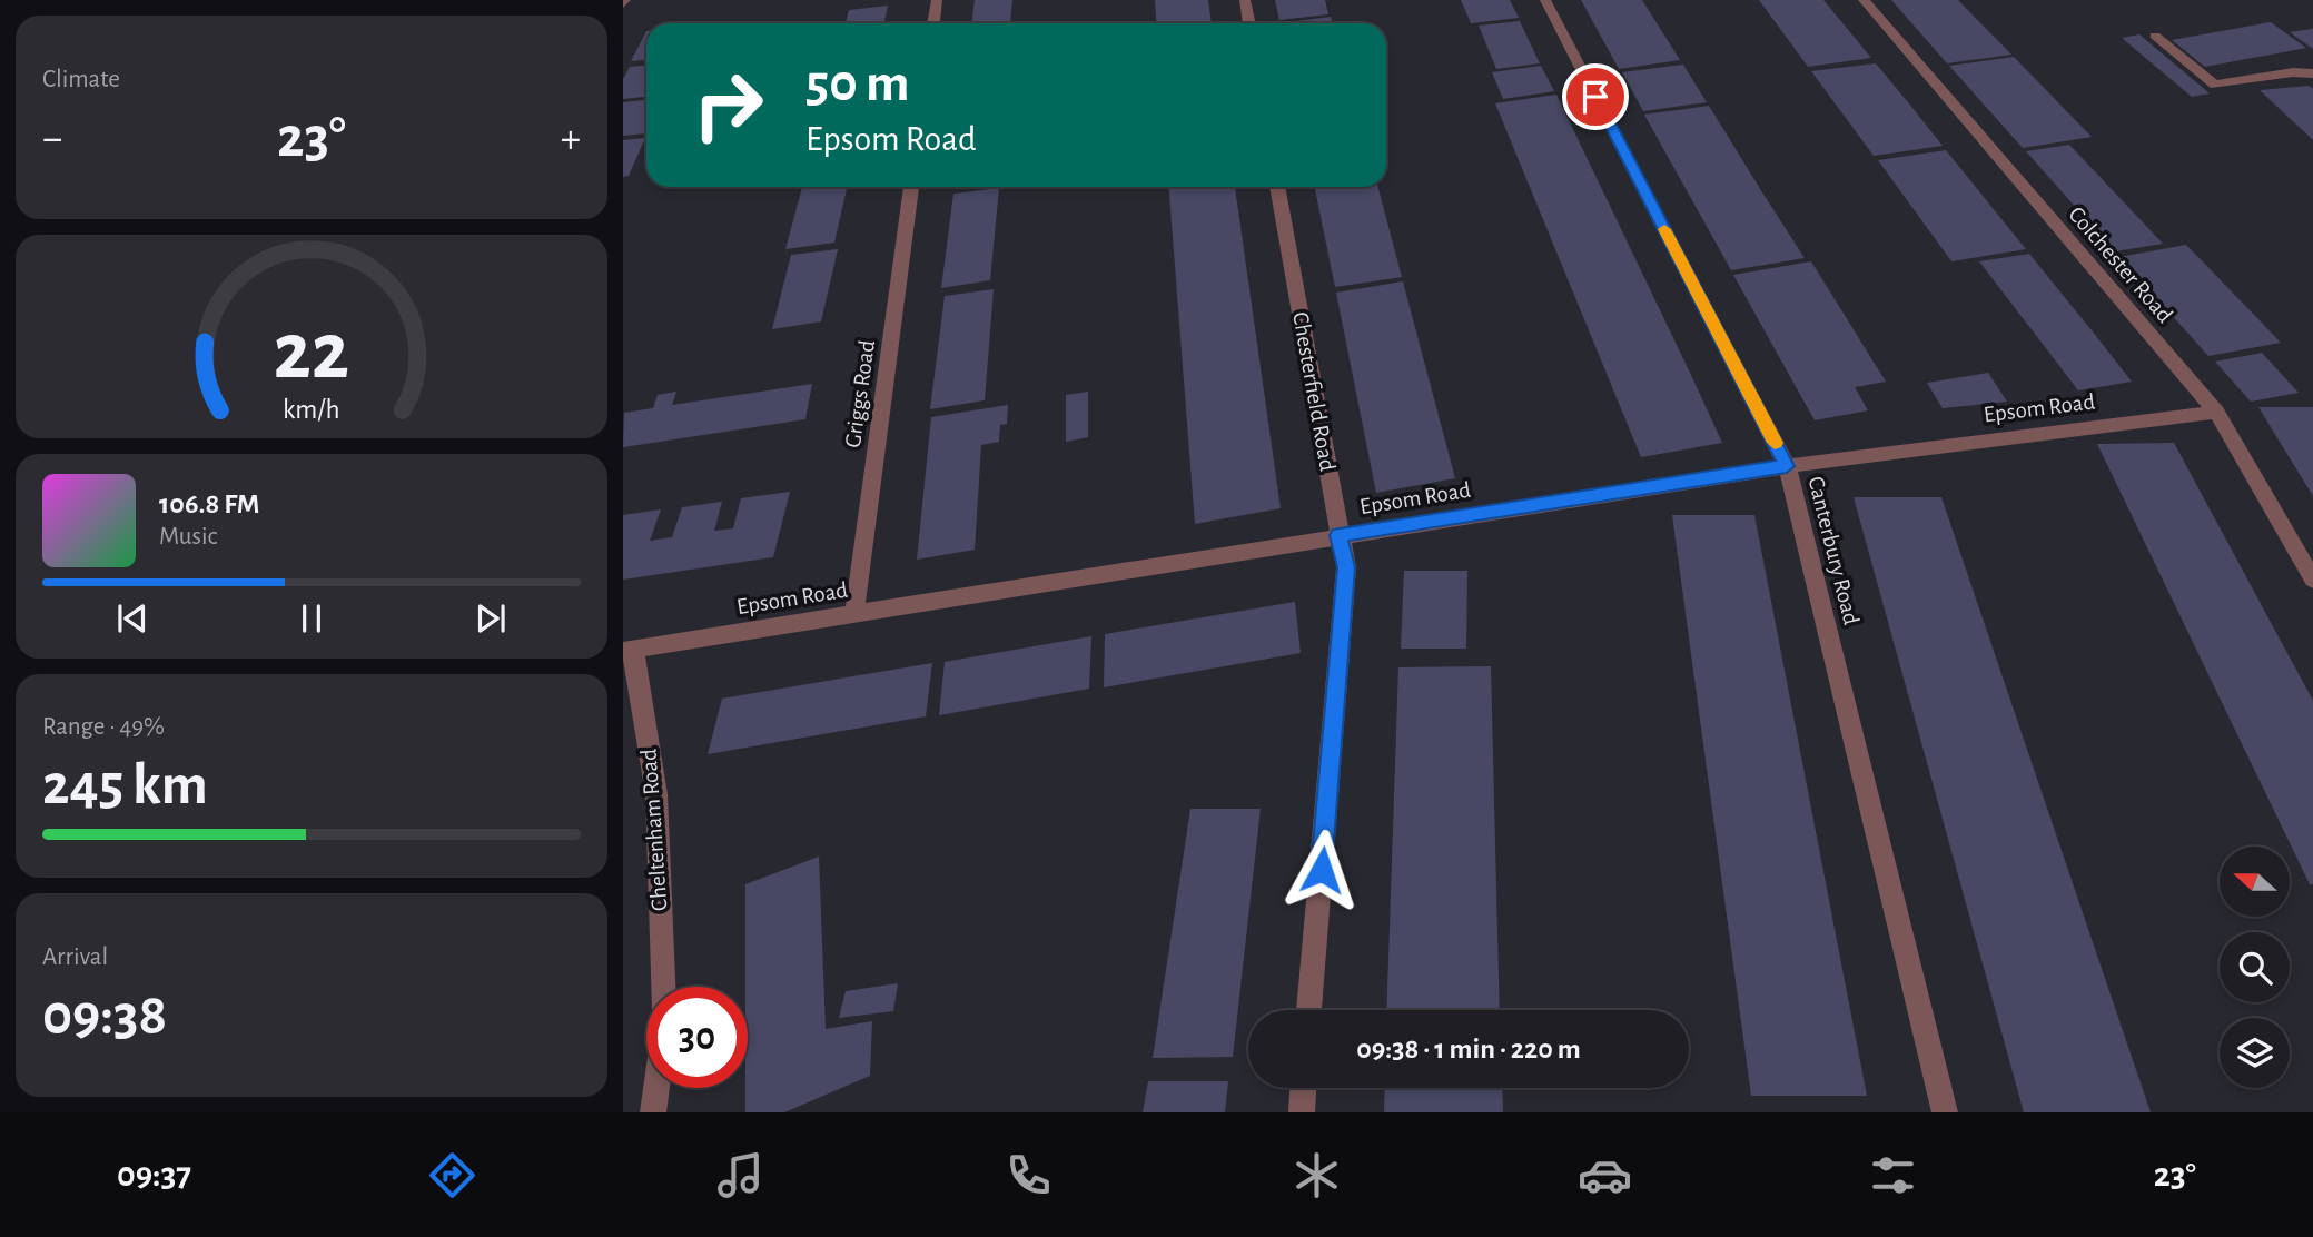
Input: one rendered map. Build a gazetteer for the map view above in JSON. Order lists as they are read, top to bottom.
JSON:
{
  "streets": {
    "street": [
      "Colchester Road",
      "Chesterfield Road",
      "Griggs Road",
      "Epsom Road",
      "Canterbury Road",
      "Cheltenham Road"
    ]
  },
  "crossings": [
    ["Colchester Road", "Epsom Road"],
    ["Chesterfield Road", "Epsom Road"],
    ["Griggs Road", "Epsom Road"],
    ["Epsom Road", "Canterbury Road"],
    ["Epsom Road", "Cheltenham Road"]
  ],
  "north": "left",
  "page": {
    "tile": [
      "Climate",
      ["Range · 49%", "245 km"],
      ["Arrival", "09:38"]
    ],
    "turn": ["50 m", "Epsom Road"],
    "heat": ["−", "23°", "+"],
    "song": ["106.8 FM", "Music"],
    "limit": "30",
    "trip": "09:38 · 1 min · 220 m",
    "tabs": ["09:37", "23°"],
    "gauge": ["22", "km/h"]
  }
}
